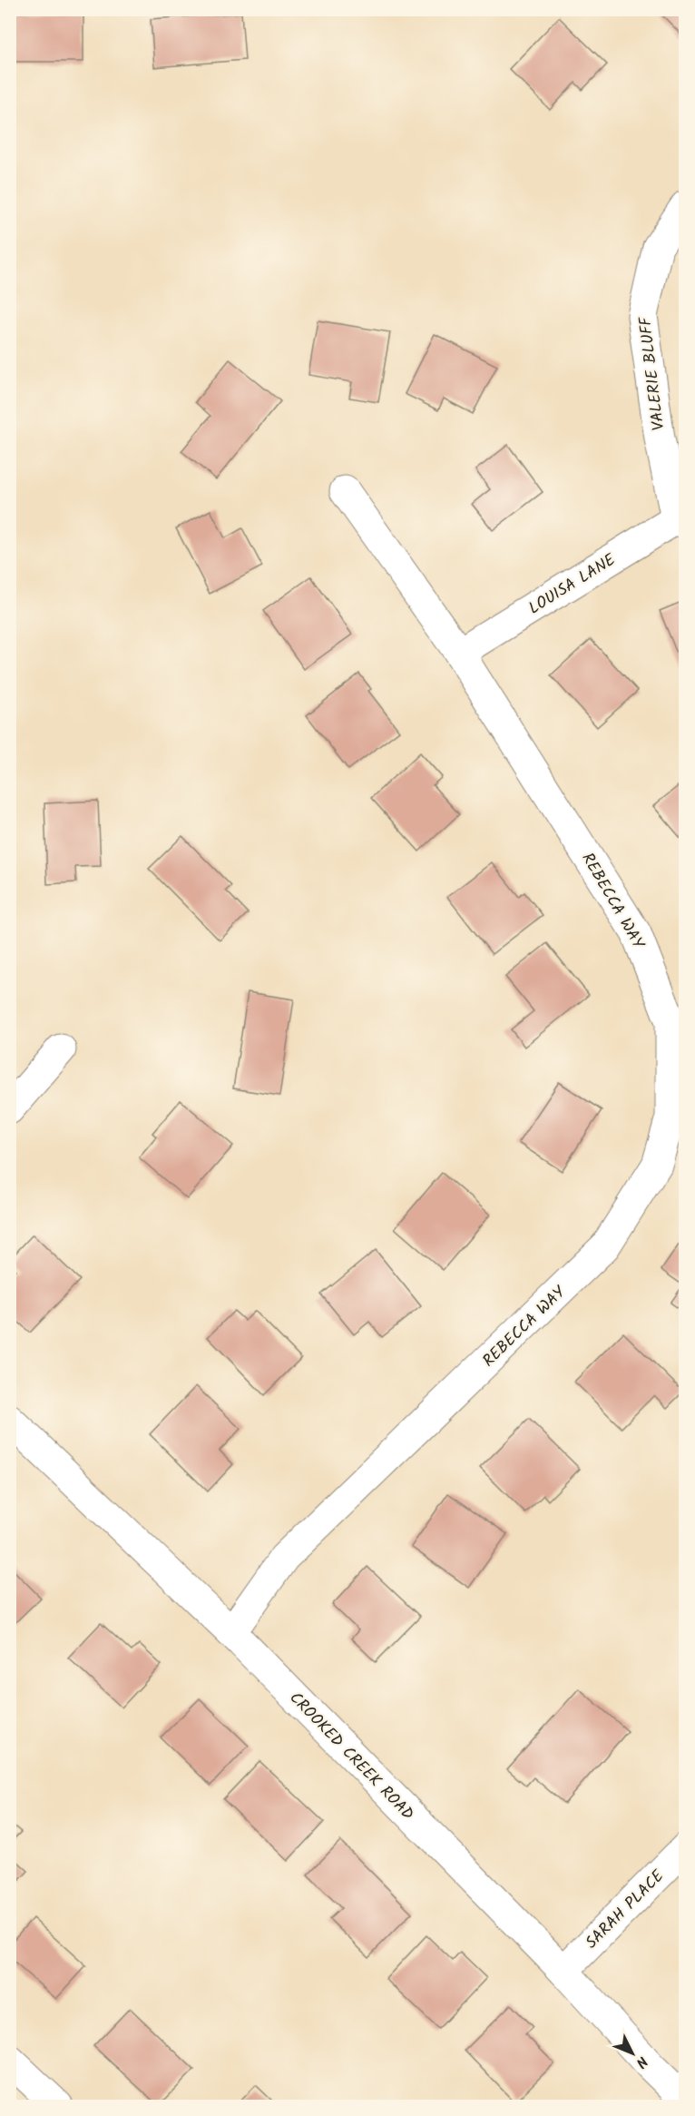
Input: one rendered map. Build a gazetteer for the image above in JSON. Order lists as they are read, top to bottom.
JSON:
{
  "streets": {
    "street": [
      "VALERIE BLUFF",
      "LOUISA LANE",
      "REBECCA WAY",
      "CROOKED CREEK ROAD",
      "SARAH PLACE"
    ]
  },
  "crossings": [
    ["VALERIE BLUFF", "LOUISA LANE"],
    ["LOUISA LANE", "REBECCA WAY"],
    ["REBECCA WAY", "CROOKED CREEK ROAD"],
    ["CROOKED CREEK ROAD", "SARAH PLACE"]
  ],
  "north": "bottom right"
}
